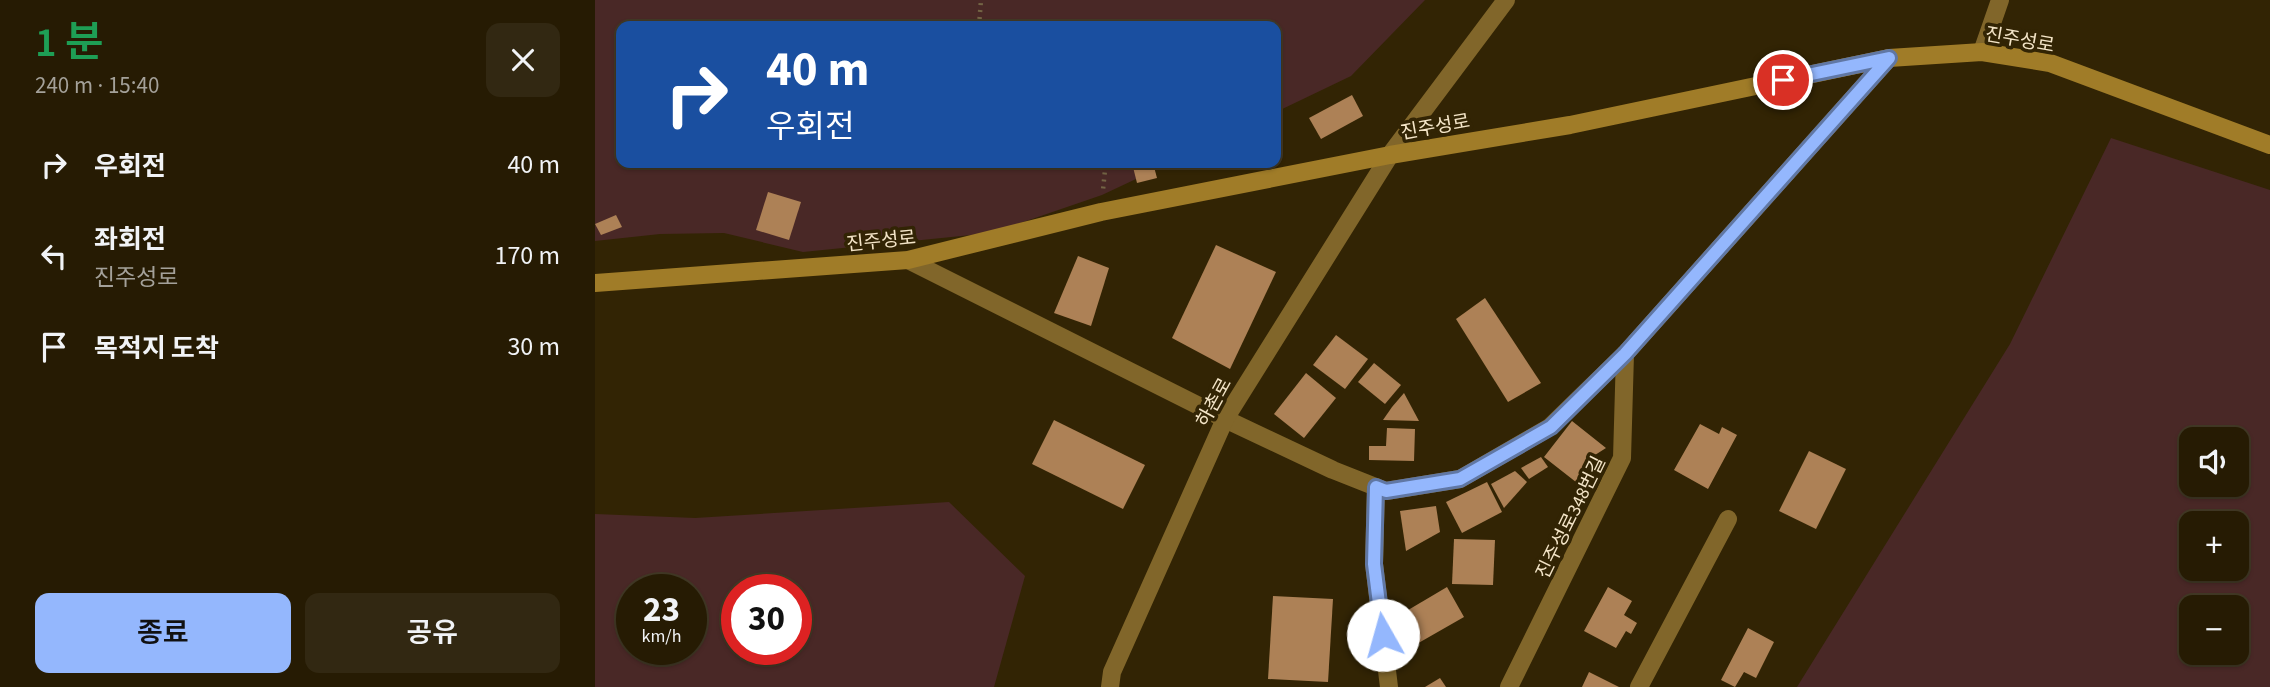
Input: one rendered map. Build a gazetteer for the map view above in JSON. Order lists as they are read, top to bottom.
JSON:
{
  "streets": {
    "main road": ["진주성로"],
    "street": ["하촌로", "진주성로348번길"]
  },
  "crossings": [
    ["진주성로", "하촌로"]
  ],
  "page": {
    "heading": ["1 분", "240 m · 15:40"],
    "turn": ["40 m", "우회전"],
    "list": [
      {
        "name": "우회전",
        "value": "40 m"
      },
      {
        "name": "좌회전",
        "note": "진주성로",
        "value": "170 m"
      },
      {
        "name": "목적지 도착",
        "value": "30 m"
      }
    ],
    "map_buttons": ["+", "−"],
    "speed": "23 km/h",
    "limit": "30",
    "buttons": ["종료", "공유"]
  }
}
